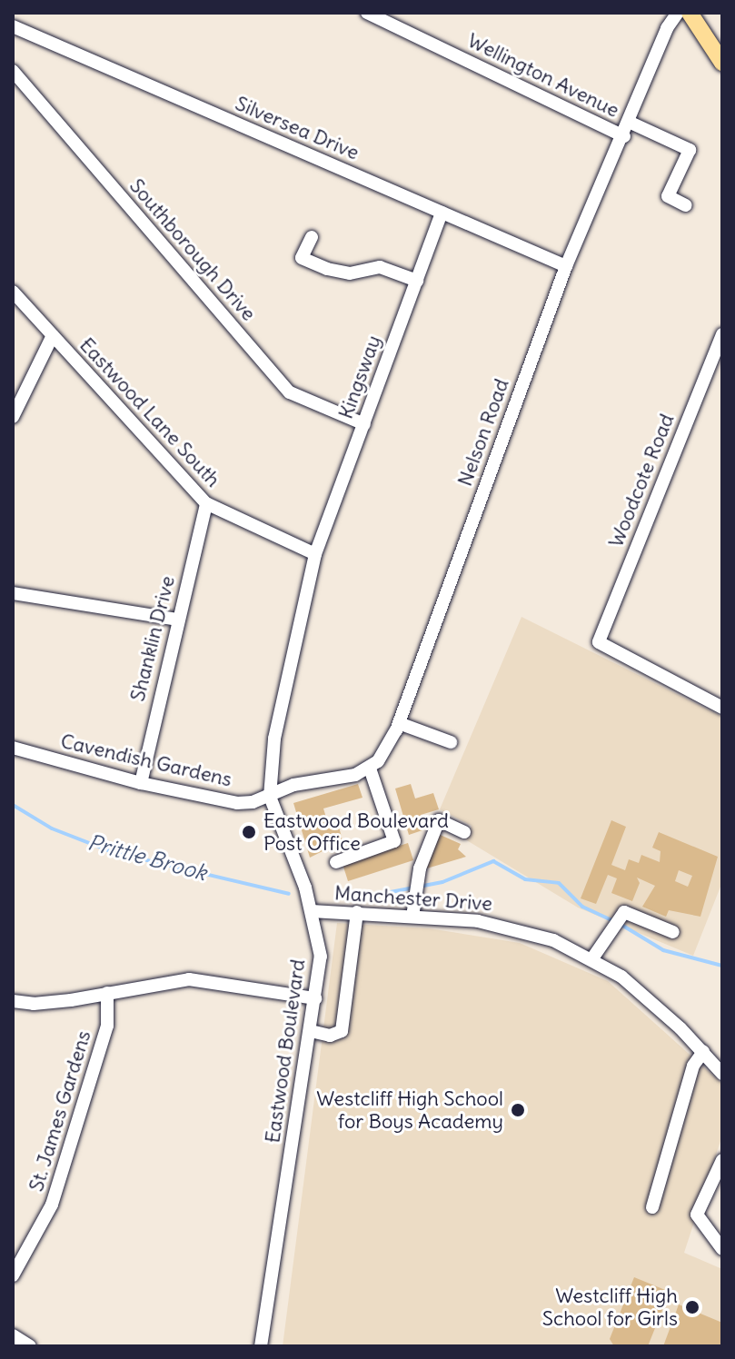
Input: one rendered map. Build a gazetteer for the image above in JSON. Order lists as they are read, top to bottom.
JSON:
{
  "streets": {
    "street": [
      "Wellington Avenue",
      "Silversea Drive",
      "Southborough Drive",
      "Kingsway",
      "Eastwood Lane South",
      "Nelson Road",
      "Woodcote Road",
      "Shanklin Drive",
      "Cavendish Gardens",
      "Manchester Drive",
      "Eastwood Boulevard",
      "St. James Gardens"
    ]
  },
  "crossings": [
    ["Wellington Avenue", "Nelson Road"],
    ["Silversea Drive", "Kingsway"],
    ["Silversea Drive", "Nelson Road"],
    ["Southborough Drive", "Kingsway"],
    ["Kingsway", "Eastwood Lane South"],
    ["Kingsway", "Eastwood Boulevard"],
    ["Eastwood Lane South", "Shanklin Drive"],
    ["Eastwood Lane South", "Eastwood Boulevard"],
    ["Shanklin Drive", "Cavendish Gardens"],
    ["Cavendish Gardens", "Eastwood Boulevard"],
    ["Manchester Drive", "Eastwood Boulevard"]
  ],
  "water": ["Prittle Brook"],
  "places": ["Eastwood Boulevard Post Office", "Westcliff High School for Boys Academy", "Westcliff High School for Girls"]
}
